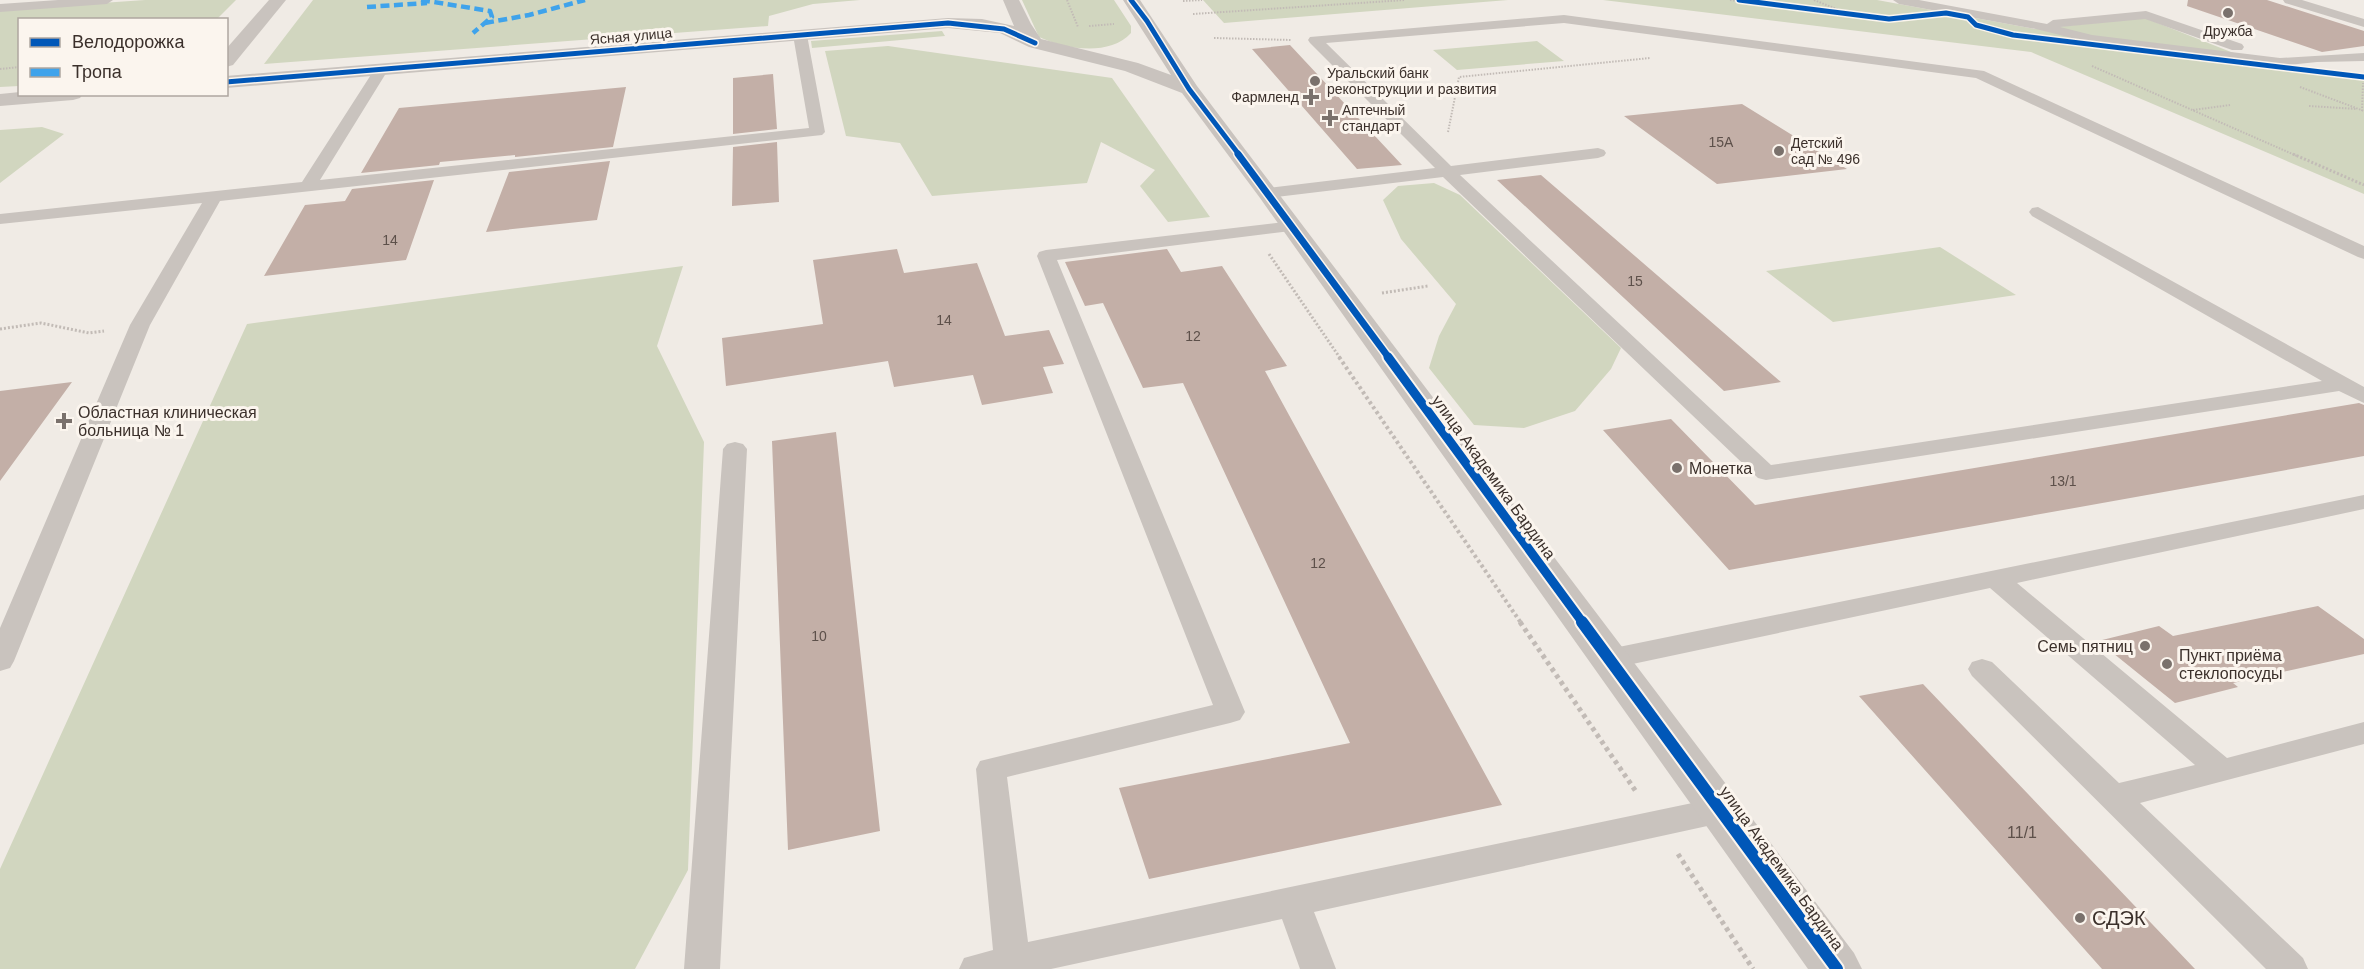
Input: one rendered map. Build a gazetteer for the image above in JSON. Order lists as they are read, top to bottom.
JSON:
{
  "streets": {
    "street": ["Ясная улица", "улица Академика Бардина"]
  },
  "places": {
    "other": [
      "Дружба",
      "Уральский банк реконструкции и развития",
      "Детский сад № 496",
      "Монетка",
      "Семь пятниц",
      "Пункт приёма стеклопосуды",
      "СДЭК"
    ],
    "health": ["Фармленд", "Аптечный стандарт", "Областная клиническая больница № 1"]
  },
  "house_numbers": [
    "15А",
    "14",
    "15",
    "14",
    "12",
    "13/1",
    "12",
    "10",
    "11/1"
  ],
  "legend": ["Велодорожка", "Тропа"]
}
